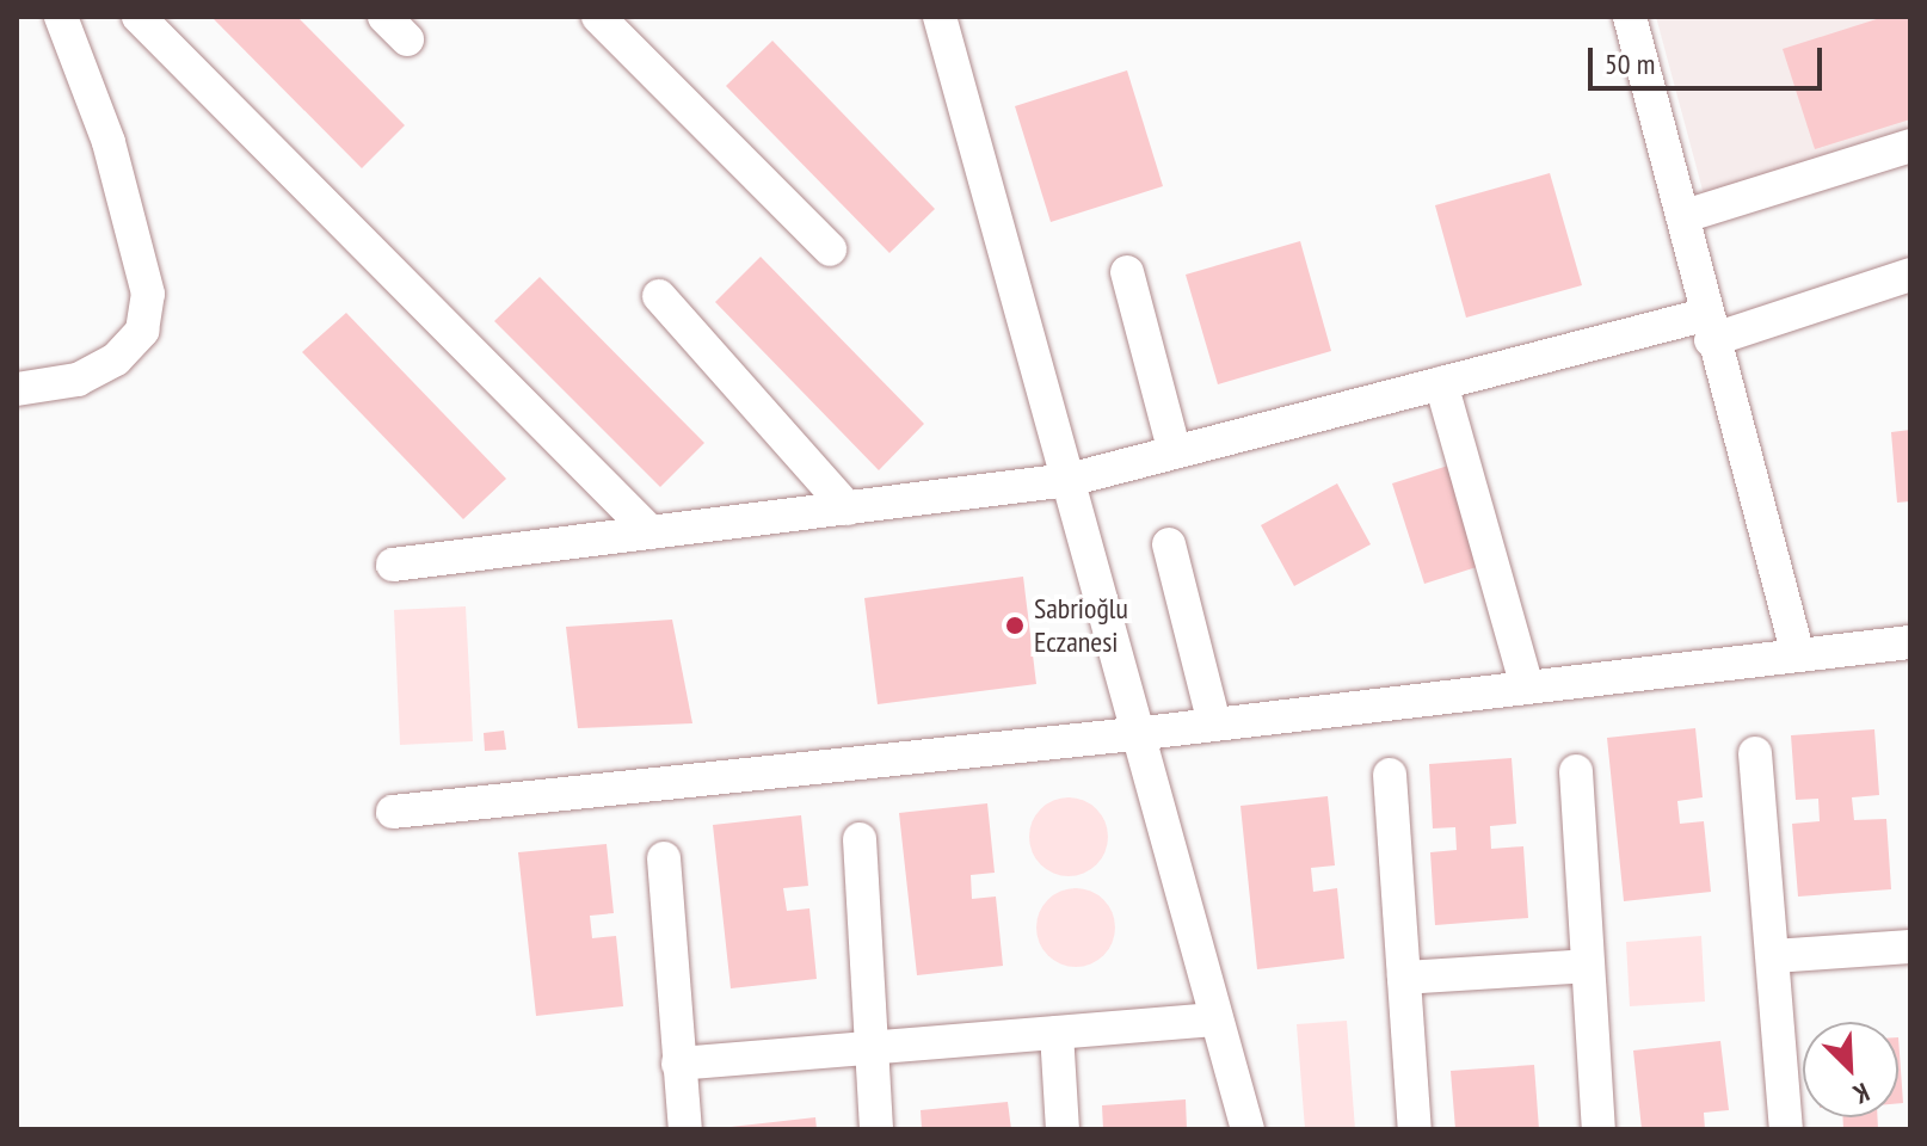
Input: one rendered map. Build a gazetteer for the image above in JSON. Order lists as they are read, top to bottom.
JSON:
{
  "places": ["Sabrioğlu Eczanesi"],
  "scale_bar": "50 m",
  "north": "bottom right"
}
